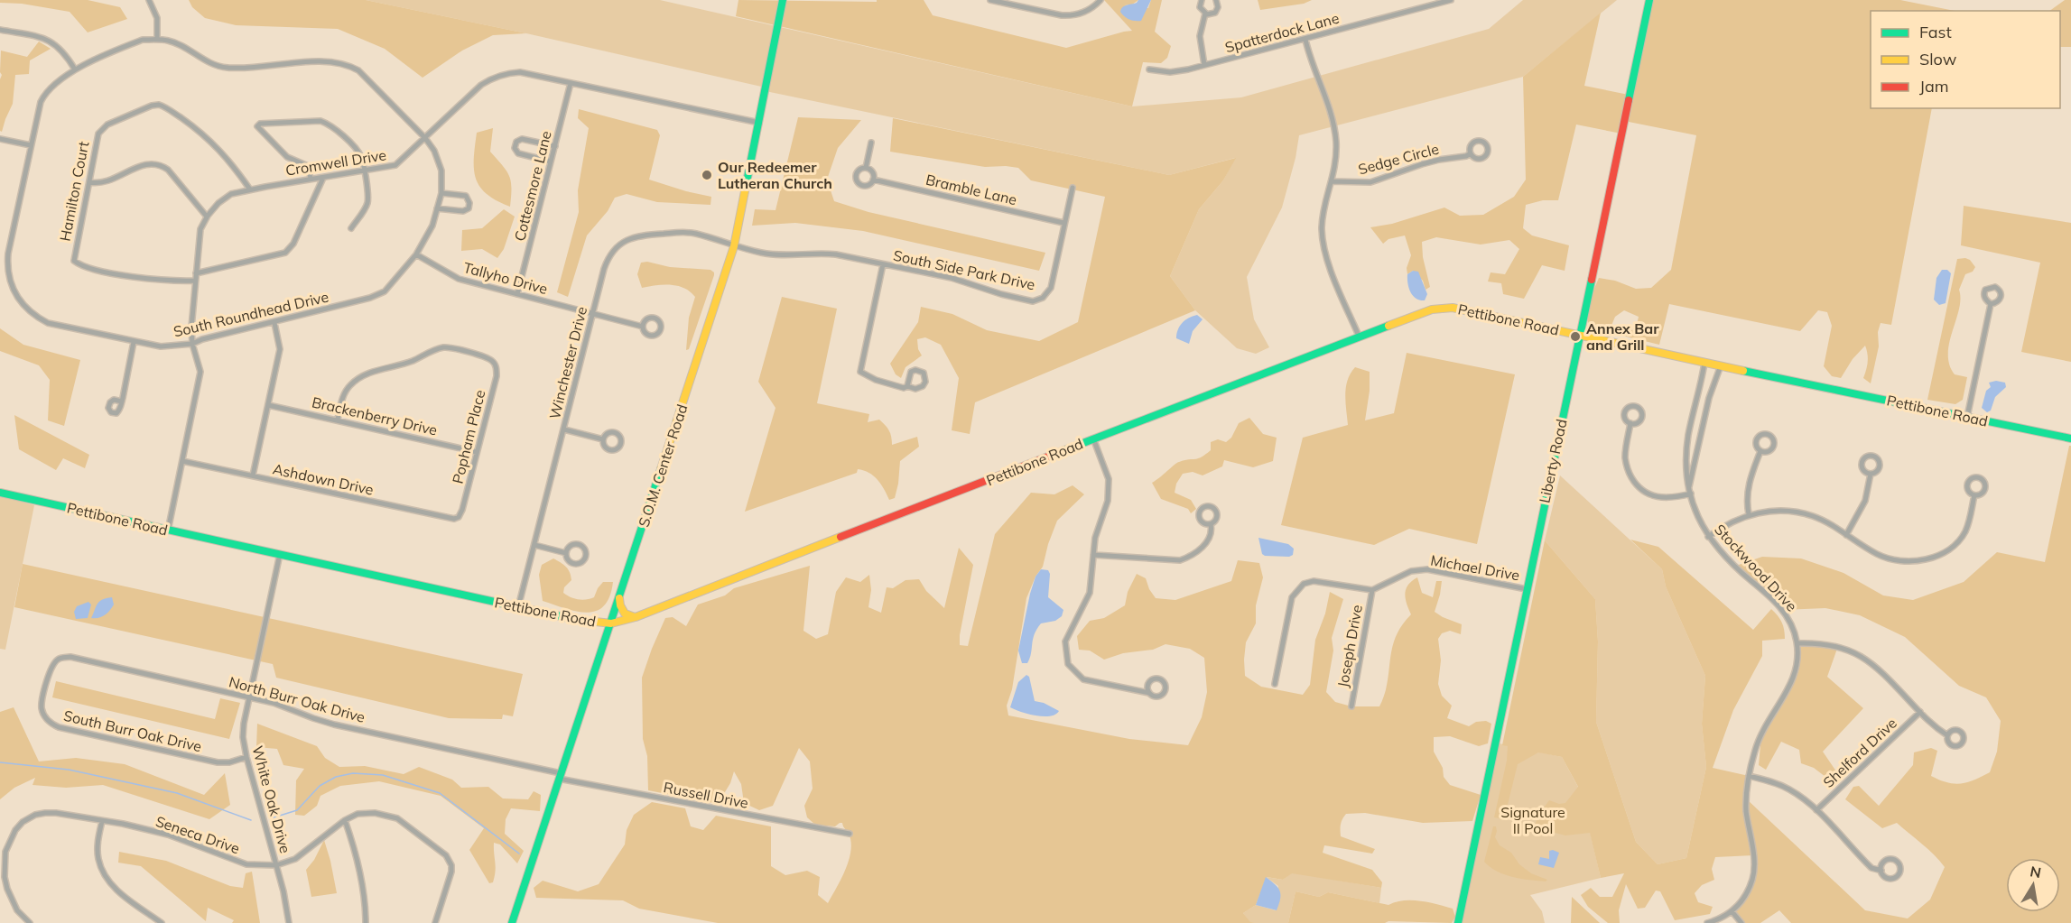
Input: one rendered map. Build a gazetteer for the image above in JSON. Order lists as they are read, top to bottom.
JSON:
{
  "streets": {
    "street": [
      "Spatterdock Lane",
      "Sedge Circle",
      "Cromwell Drive",
      "Cottesmore Lane",
      "Bramble Lane",
      "Hamilton Court",
      "South Side Park Drive",
      "Tallyho Drive",
      "South Roundhead Drive",
      "Pettibone Road",
      "Winchester Drive",
      "Brackenberry Drive",
      "Popham Place",
      "Liberty Road",
      "S.O.M. Center Road",
      "Ashdown Drive",
      "Michael Drive",
      "Stockwood Drive",
      "Joseph Drive",
      "North Burr Oak Drive",
      "South Burr Oak Drive",
      "Shelford Drive",
      "Russell Drive",
      "White Oak Drive",
      "Seneca Drive"
    ]
  },
  "crossings": [
    ["Cromwell Drive", "Cottesmore Lane"],
    ["Cromwell Drive", "Hamilton Court"],
    ["Cromwell Drive", "South Roundhead Drive"],
    ["Cromwell Drive", "Pettibone Road"],
    ["Cromwell Drive", "S.O.M. Center Road"],
    ["Cromwell Drive", "Ashdown Drive"],
    ["Cottesmore Lane", "Tallyho Drive"],
    ["Bramble Lane", "South Side Park Drive"],
    ["South Side Park Drive", "Winchester Drive"],
    ["South Side Park Drive", "S.O.M. Center Road"],
    ["Tallyho Drive", "South Roundhead Drive"],
    ["Tallyho Drive", "Winchester Drive"],
    ["Pettibone Road", "Winchester Drive"],
    ["Pettibone Road", "Liberty Road"],
    ["Pettibone Road", "S.O.M. Center Road"],
    ["Pettibone Road", "Stockwood Drive"],
    ["Pettibone Road", "White Oak Drive"],
    ["Winchester Drive", "S.O.M. Center Road"],
    ["Brackenberry Drive", "Popham Place"],
    ["Popham Place", "Ashdown Drive"],
    ["Liberty Road", "Michael Drive"],
    ["S.O.M. Center Road", "North Burr Oak Drive"],
    ["S.O.M. Center Road", "Russell Drive"],
    ["Michael Drive", "Joseph Drive"],
    ["North Burr Oak Drive", "South Burr Oak Drive"],
    ["North Burr Oak Drive", "Russell Drive"],
    ["North Burr Oak Drive", "White Oak Drive"],
    ["South Burr Oak Drive", "White Oak Drive"],
    ["White Oak Drive", "Seneca Drive"]
  ],
  "parks": ["Signature II Pool"],
  "places": ["Our Redeemer Lutheran Church", "Annex Bar and Grill"],
  "legend": ["Fast", "Slow", "Jam"],
  "north": "top"
}
